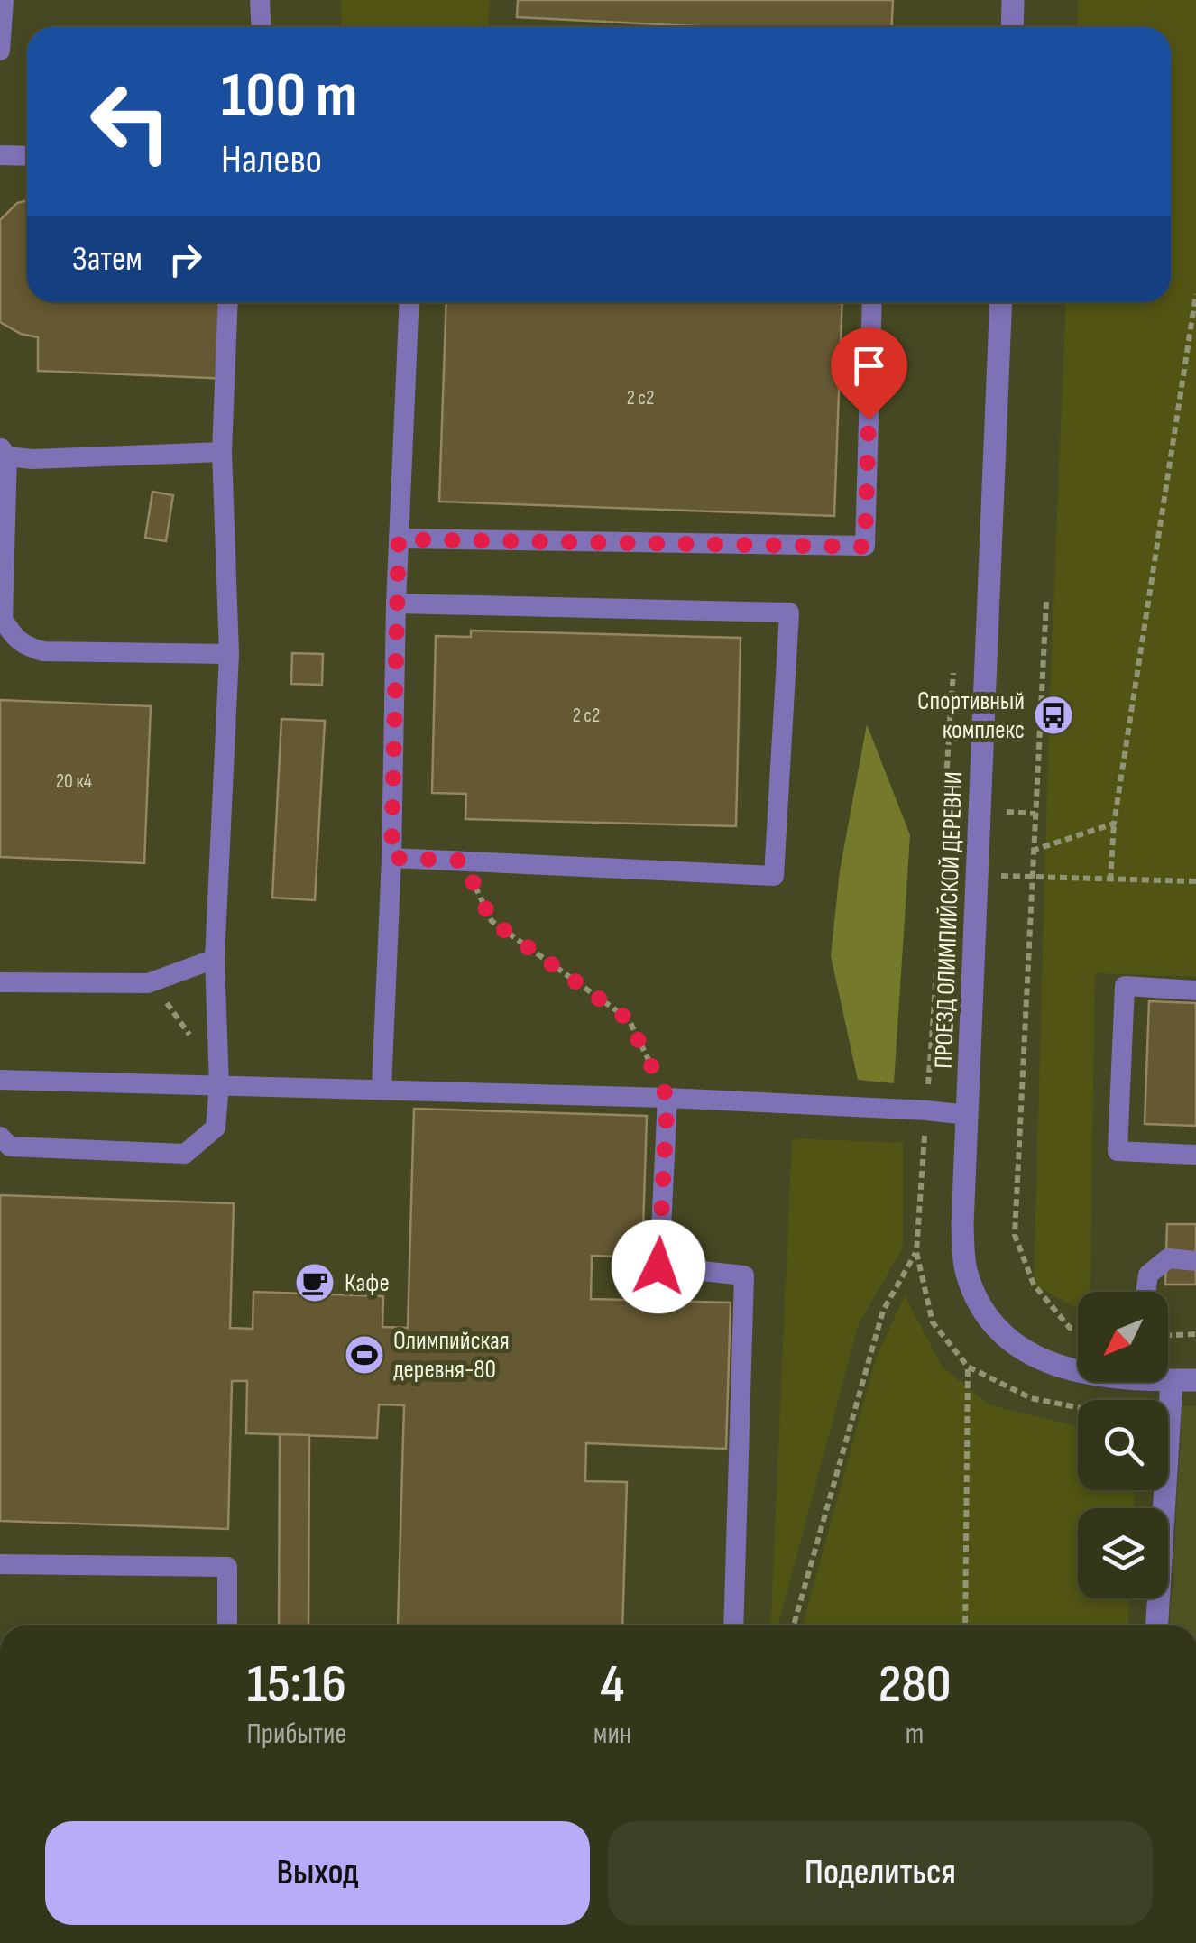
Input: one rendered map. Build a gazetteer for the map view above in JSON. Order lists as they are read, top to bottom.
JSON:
{
  "streets": {
    "street": ["ПРОЕЗД ОЛИМПИЙСКОЙ ДЕРЕВНИ"]
  },
  "places": {
    "bus stop": ["Спортивный комплекс"],
    "cafe": ["Кафе"],
    "sports": ["Олимпийская деревня-80"]
  },
  "house_numbers": ["2 с2", "2 с2", "20 к4"],
  "north": "bottom left",
  "page": {
    "turn": ["100 m", "Налево"],
    "then": "Затем",
    "eta": [
      "15:16",
      "Прибытие",
      "4",
      "мин",
      "280",
      "m"
    ],
    "buttons": ["Выход", "Поделиться"]
  }
}
